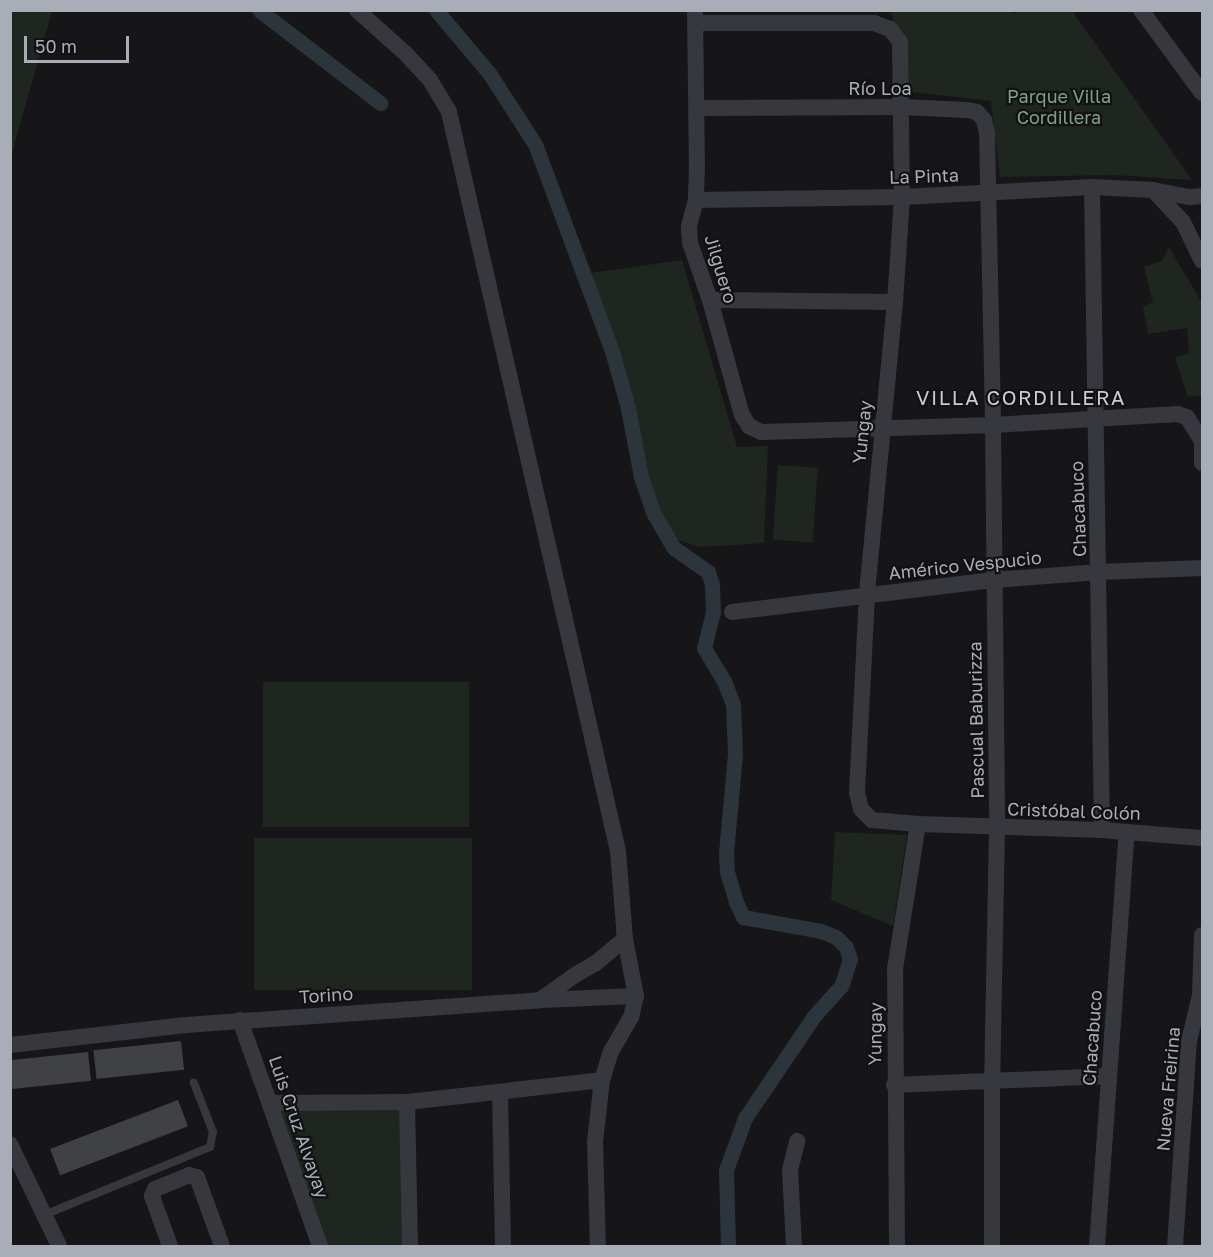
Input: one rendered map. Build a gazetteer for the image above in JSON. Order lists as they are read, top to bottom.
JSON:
{
  "streets": {
    "street": [
      "Río Loa",
      "La Pinta",
      "Jilguero",
      "Yungay",
      "Chacabuco",
      "Américo Vespucio",
      "Pascual Baburizza",
      "Cristóbal Colón",
      "Torino",
      "Nueva Freirina",
      "Luis Cruz Alvayay"
    ]
  },
  "crossings": [
    ["Río Loa", "La Pinta"],
    ["Río Loa", "Jilguero"],
    ["Río Loa", "Yungay"],
    ["Río Loa", "Pascual Baburizza"],
    ["La Pinta", "Jilguero"],
    ["La Pinta", "Yungay"],
    ["La Pinta", "Chacabuco"],
    ["La Pinta", "Pascual Baburizza"],
    ["Jilguero", "Yungay"],
    ["Yungay", "Américo Vespucio"],
    ["Yungay", "Cristóbal Colón"],
    ["Chacabuco", "Américo Vespucio"],
    ["Chacabuco", "Cristóbal Colón"],
    ["Américo Vespucio", "Pascual Baburizza"],
    ["Pascual Baburizza", "Cristóbal Colón"],
    ["Torino", "Luis Cruz Alvayay"]
  ],
  "districts": ["VILLA CORDILLERA"],
  "parks": ["Parque Villa Cordillera"],
  "scale_bar": "50 m"
}
